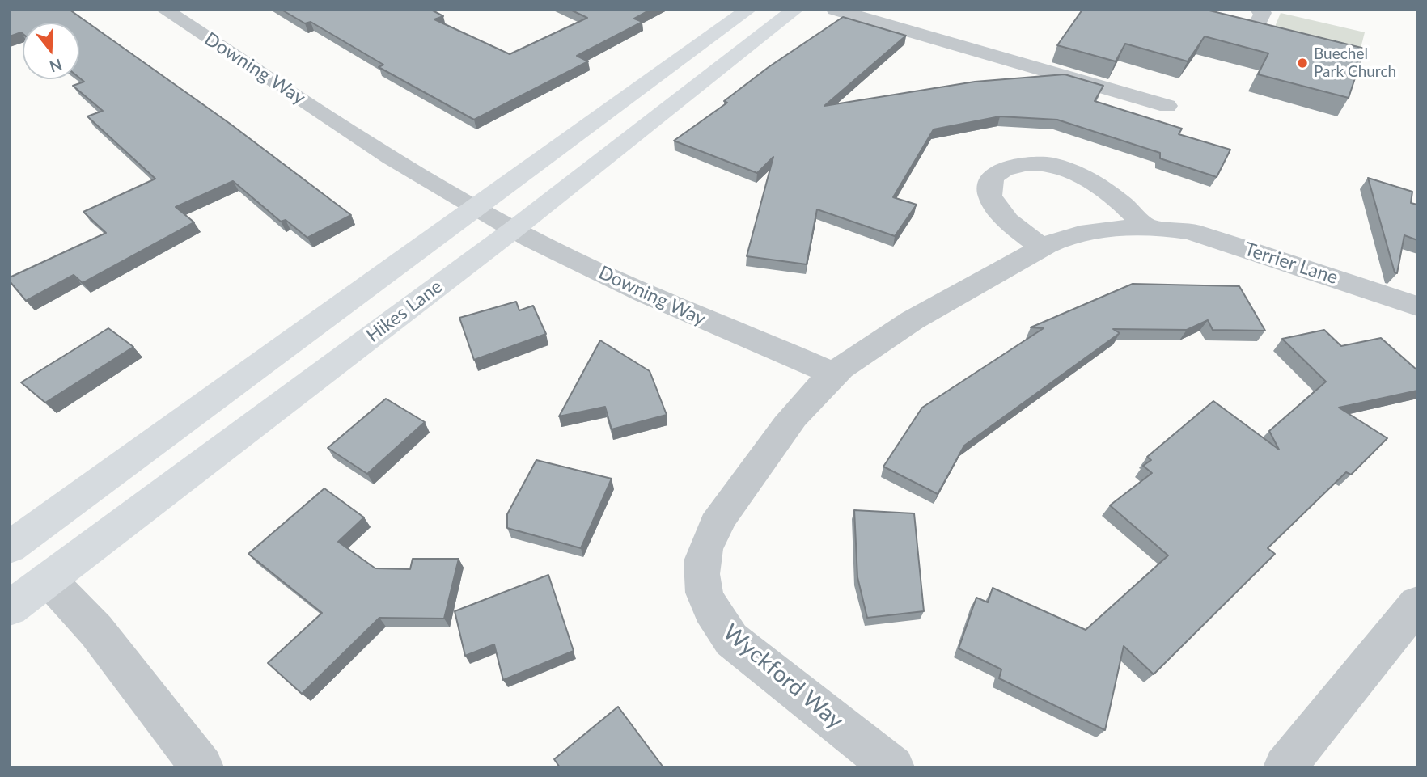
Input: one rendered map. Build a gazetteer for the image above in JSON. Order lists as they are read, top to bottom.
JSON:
{
  "streets": {
    "main road": ["Hikes Lane"],
    "street": ["Downing Way", "Terrier Lane", "Wyckford Way"]
  },
  "crossings": [
    ["Downing Way", "Hikes Lane"],
    ["Downing Way", "Wyckford Way"]
  ],
  "places": ["Buechel Park Church"],
  "north": "bottom"
}
